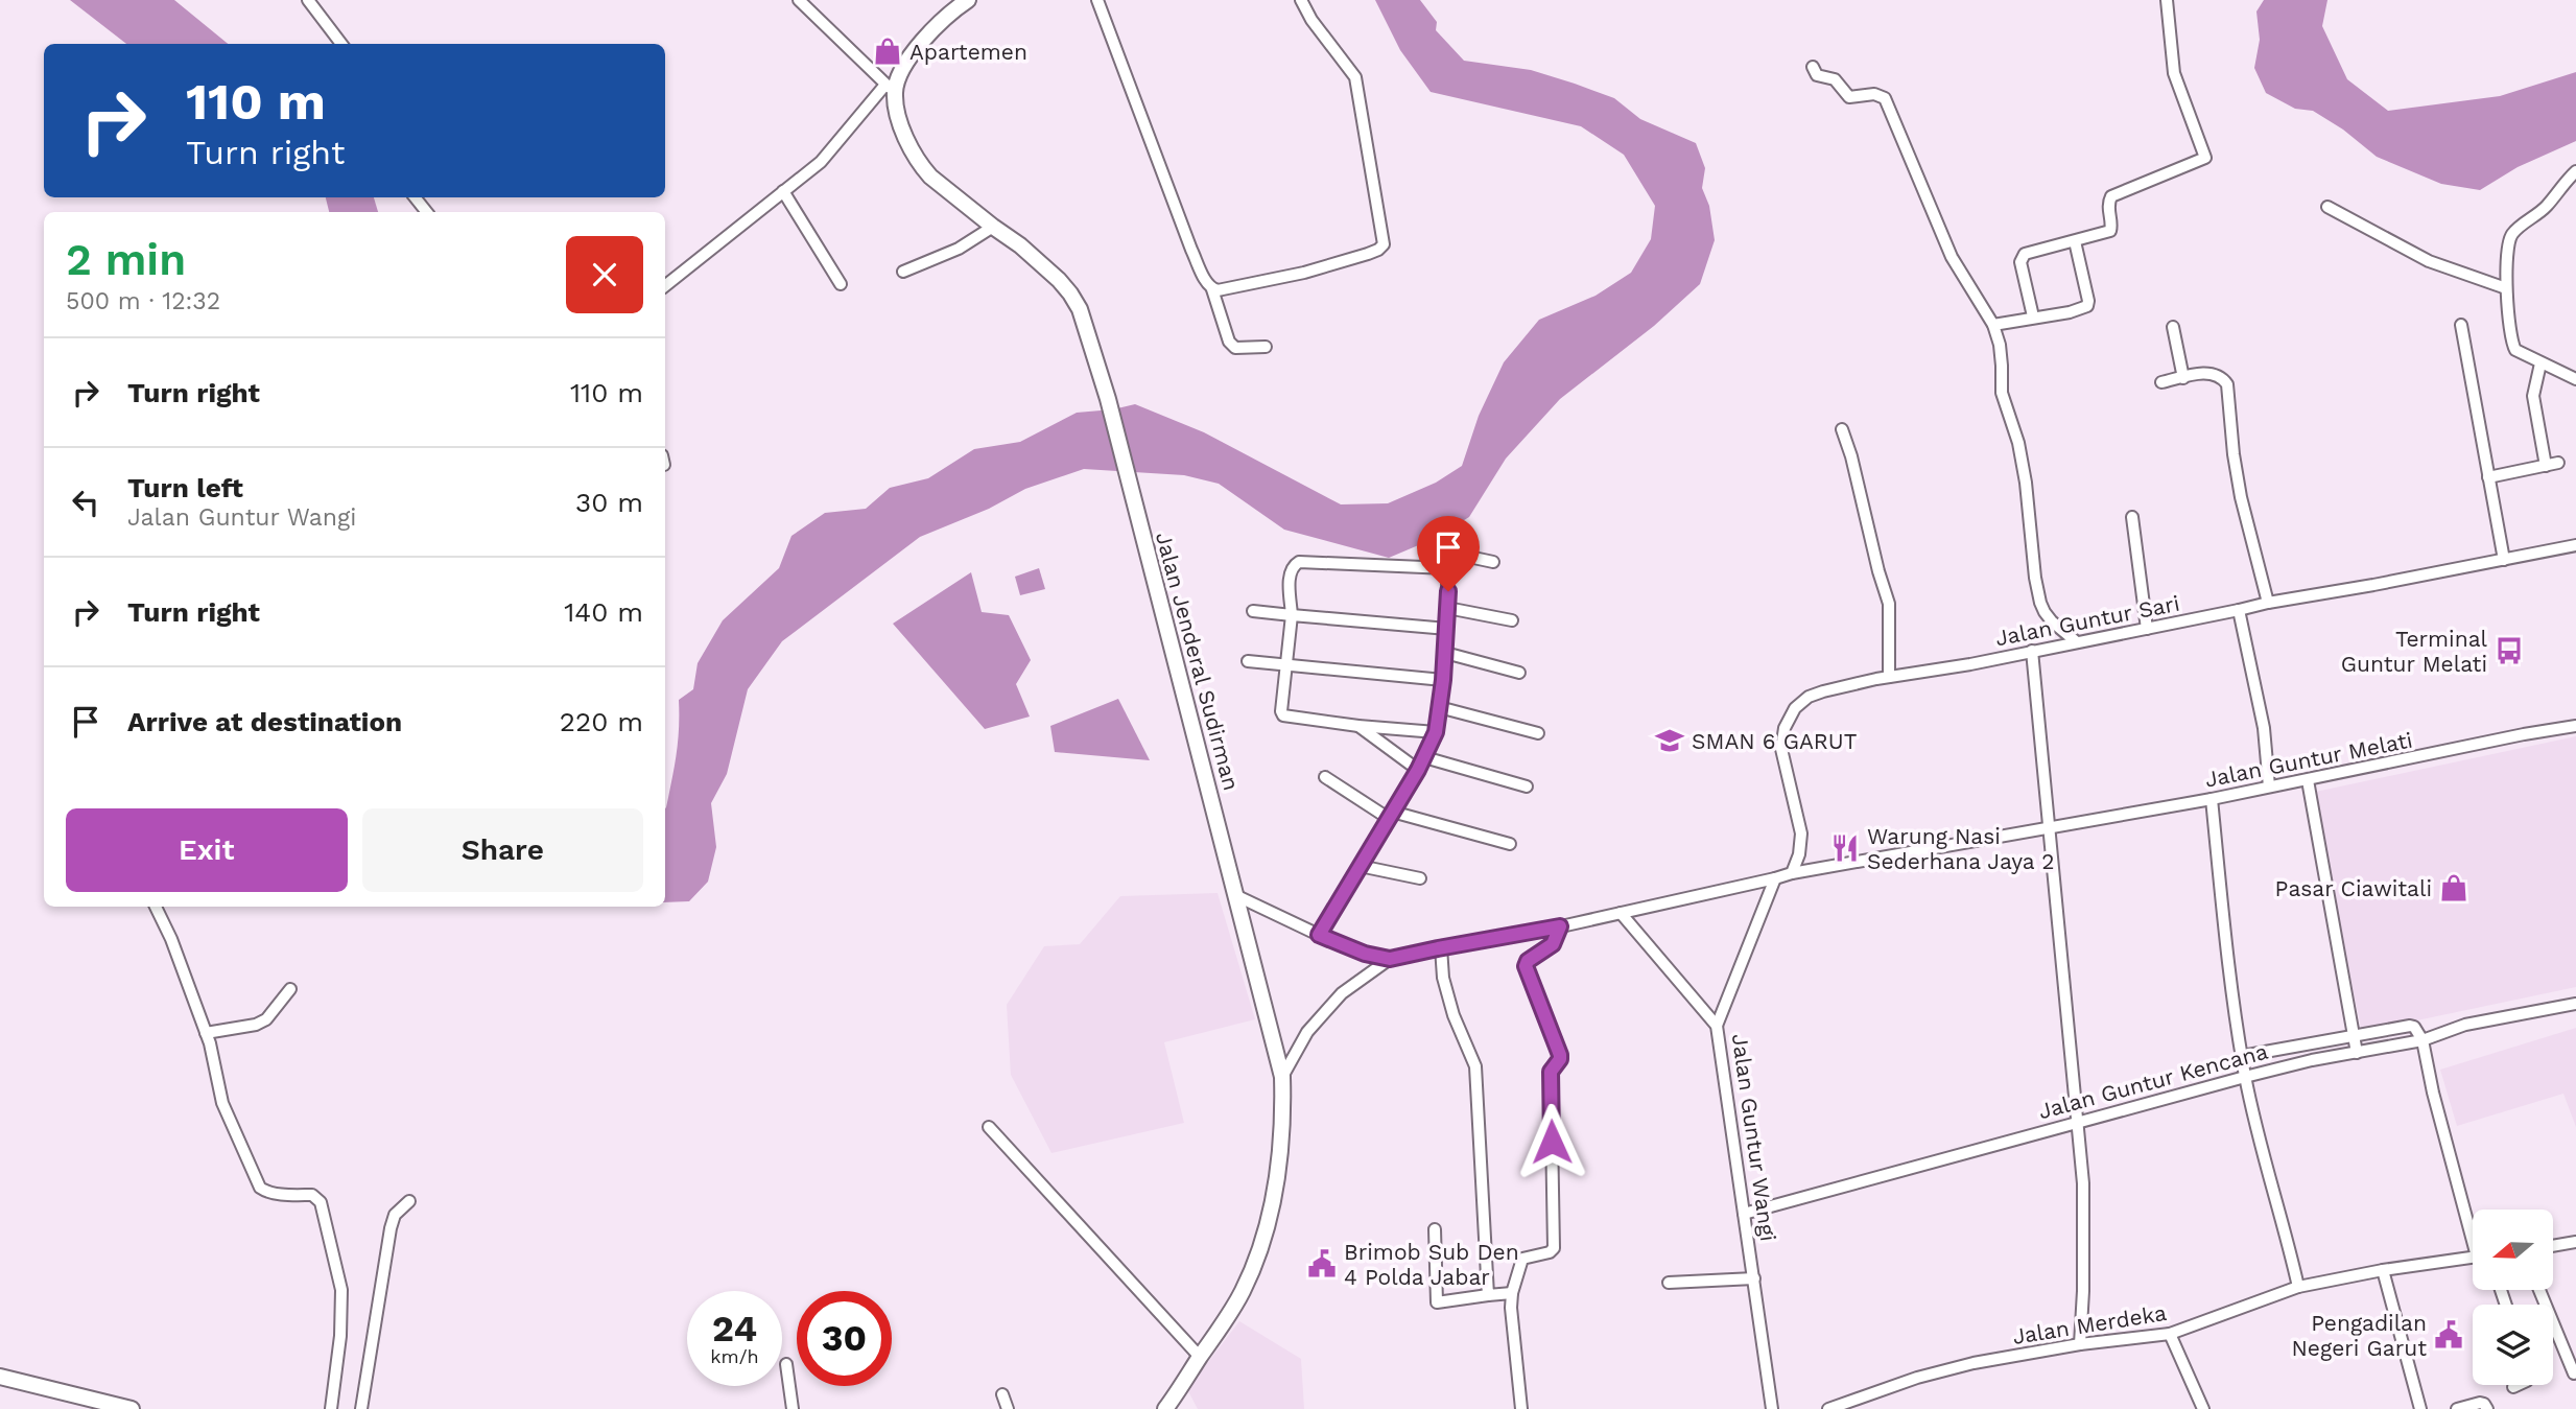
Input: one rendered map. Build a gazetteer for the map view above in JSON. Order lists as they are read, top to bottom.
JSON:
{
  "streets": {
    "main road": ["Jalan Jenderal Sudirman"],
    "street": [
      "Jalan Guntur Sari",
      "Jalan Guntur Melati",
      "Jalan Guntur Kencana",
      "Jalan Guntur Wangi",
      "Jalan Merdeka"
    ]
  },
  "crossings": [
    ["Jalan Guntur Sari", "Jalan Guntur Melati"],
    ["Jalan Guntur Kencana", "Jalan Guntur Wangi"]
  ],
  "places": {
    "shop": ["Apartemen", "Pasar Ciawitali"],
    "bus stop": ["Terminal Guntur Melati"],
    "school or university": ["SMAN 6 GARUT"],
    "restaurant": ["Warung Nasi Sederhana Jaya 2"],
    "public building": ["Brimob Sub Den 4 Polda Jabar", "Pengadilan Negeri Garut"]
  },
  "north": "left",
  "page": {
    "turn": ["110 m", "Turn right"],
    "heading": ["2 min", "500 m · 12:32"],
    "list": [
      {
        "name": "Turn right",
        "value": "110 m"
      },
      {
        "name": "Turn left",
        "note": "Jalan Guntur Wangi",
        "value": "30 m"
      },
      {
        "name": "Turn right",
        "value": "140 m"
      },
      {
        "name": "Arrive at destination",
        "value": "220 m"
      }
    ],
    "buttons": ["Exit", "Share"],
    "speed": "24 km/h",
    "limit": "30"
  }
}
